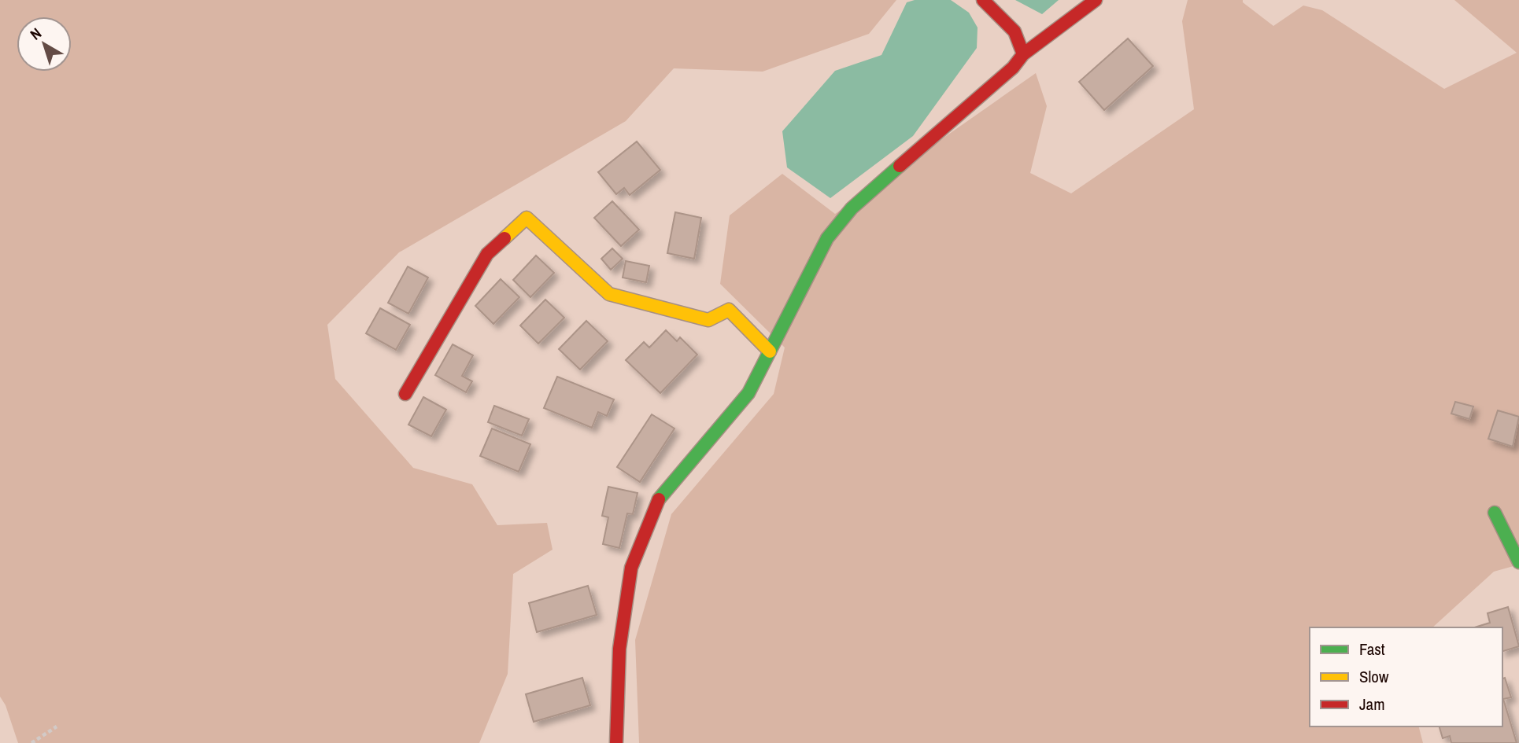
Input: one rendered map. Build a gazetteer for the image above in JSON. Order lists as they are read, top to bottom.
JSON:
{
  "legend": ["Fast", "Slow", "Jam"],
  "north": "top left"
}
